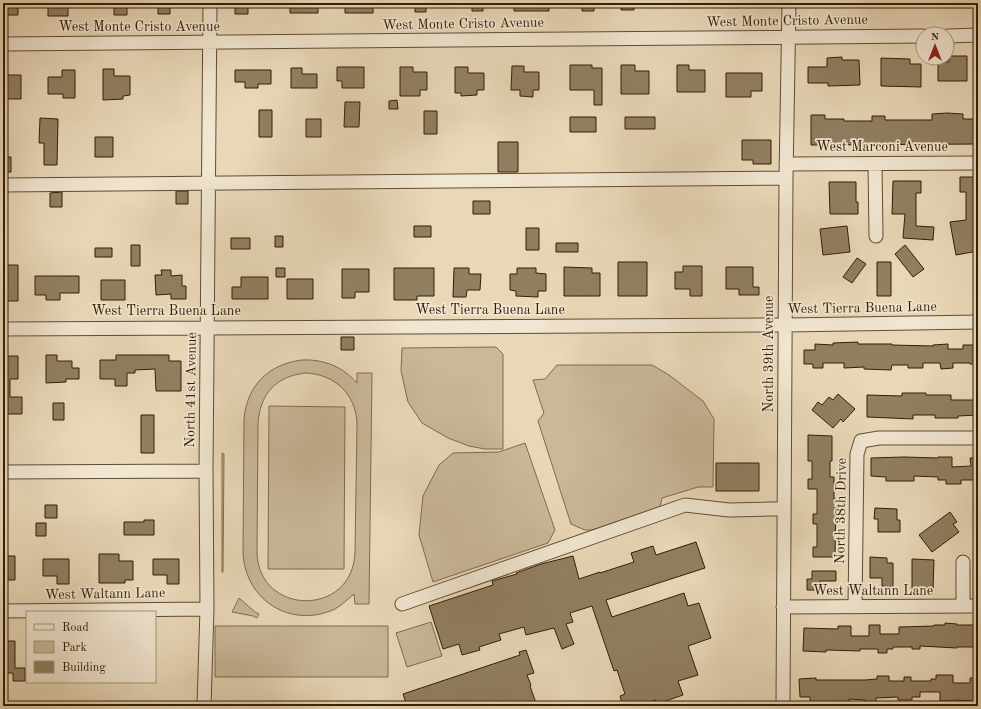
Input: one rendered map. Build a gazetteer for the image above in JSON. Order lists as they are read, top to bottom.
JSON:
{
  "streets": {
    "street": [
      "West Monte Cristo Avenue",
      "West Marconi Avenue",
      "West Tierra Buena Lane",
      "North 39th Avenue",
      "North 41st Avenue",
      "North 38th Drive",
      "West Waltann Lane"
    ]
  },
  "crossings": [
    ["West Monte Cristo Avenue", "North 39th Avenue"],
    ["West Monte Cristo Avenue", "North 41st Avenue"],
    ["West Marconi Avenue", "North 39th Avenue"],
    ["West Tierra Buena Lane", "North 39th Avenue"],
    ["West Tierra Buena Lane", "North 41st Avenue"],
    ["North 39th Avenue", "West Waltann Lane"],
    ["North 41st Avenue", "West Waltann Lane"],
    ["North 38th Drive", "West Waltann Lane"]
  ],
  "legend": ["Road", "Park", "Building"],
  "north": "top"
}
